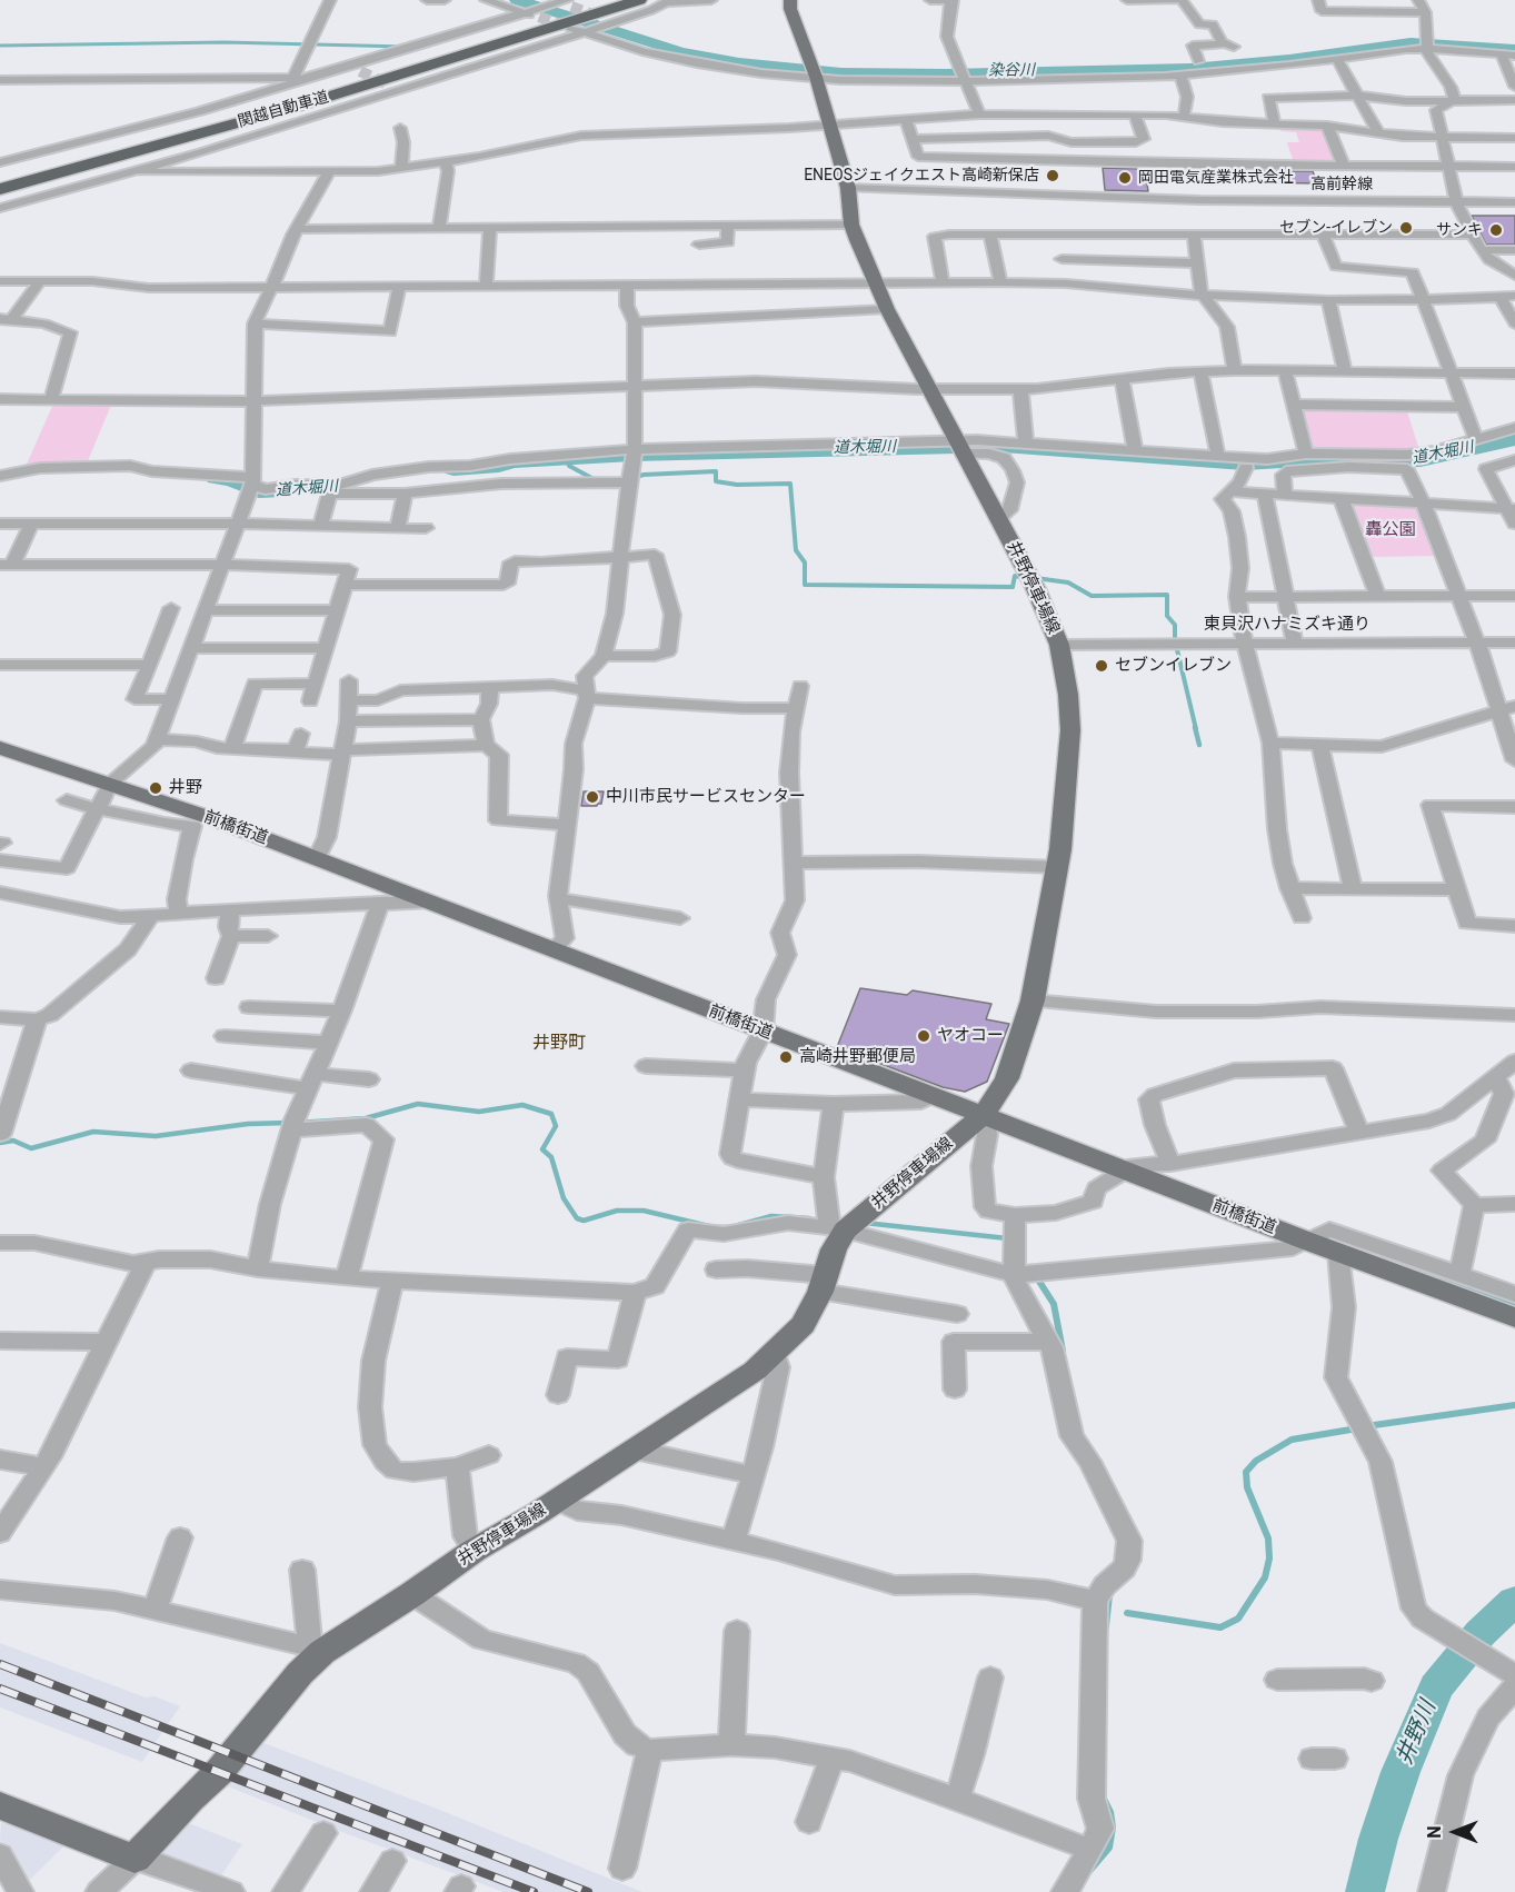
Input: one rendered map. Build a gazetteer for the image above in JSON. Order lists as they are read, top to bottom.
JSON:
{
  "streets": {
    "highway": ["関越自動車道"],
    "main road": ["井野停車場線", "前橋街道"],
    "street": ["高前幹線", "東貝沢ハナミズキ通り"]
  },
  "crossings": [
    ["高前幹線", "井野停車場線"],
    ["井野停車場線", "東貝沢ハナミズキ通り"],
    ["井野停車場線", "前橋街道"]
  ],
  "districts": ["井野町"],
  "water": ["染谷川", "道木堀川", "井野川"],
  "parks": ["轟公園"],
  "places": [
    "ENEOSジェイクエスト高崎新保店",
    "岡田電気産業株式会社",
    "セブン-イレブン",
    "サンキ",
    "セブンイレブン",
    "井野",
    "中川市民サービスセンター",
    "ヤオコー",
    "高崎井野郵便局"
  ],
  "north": "left"
}
